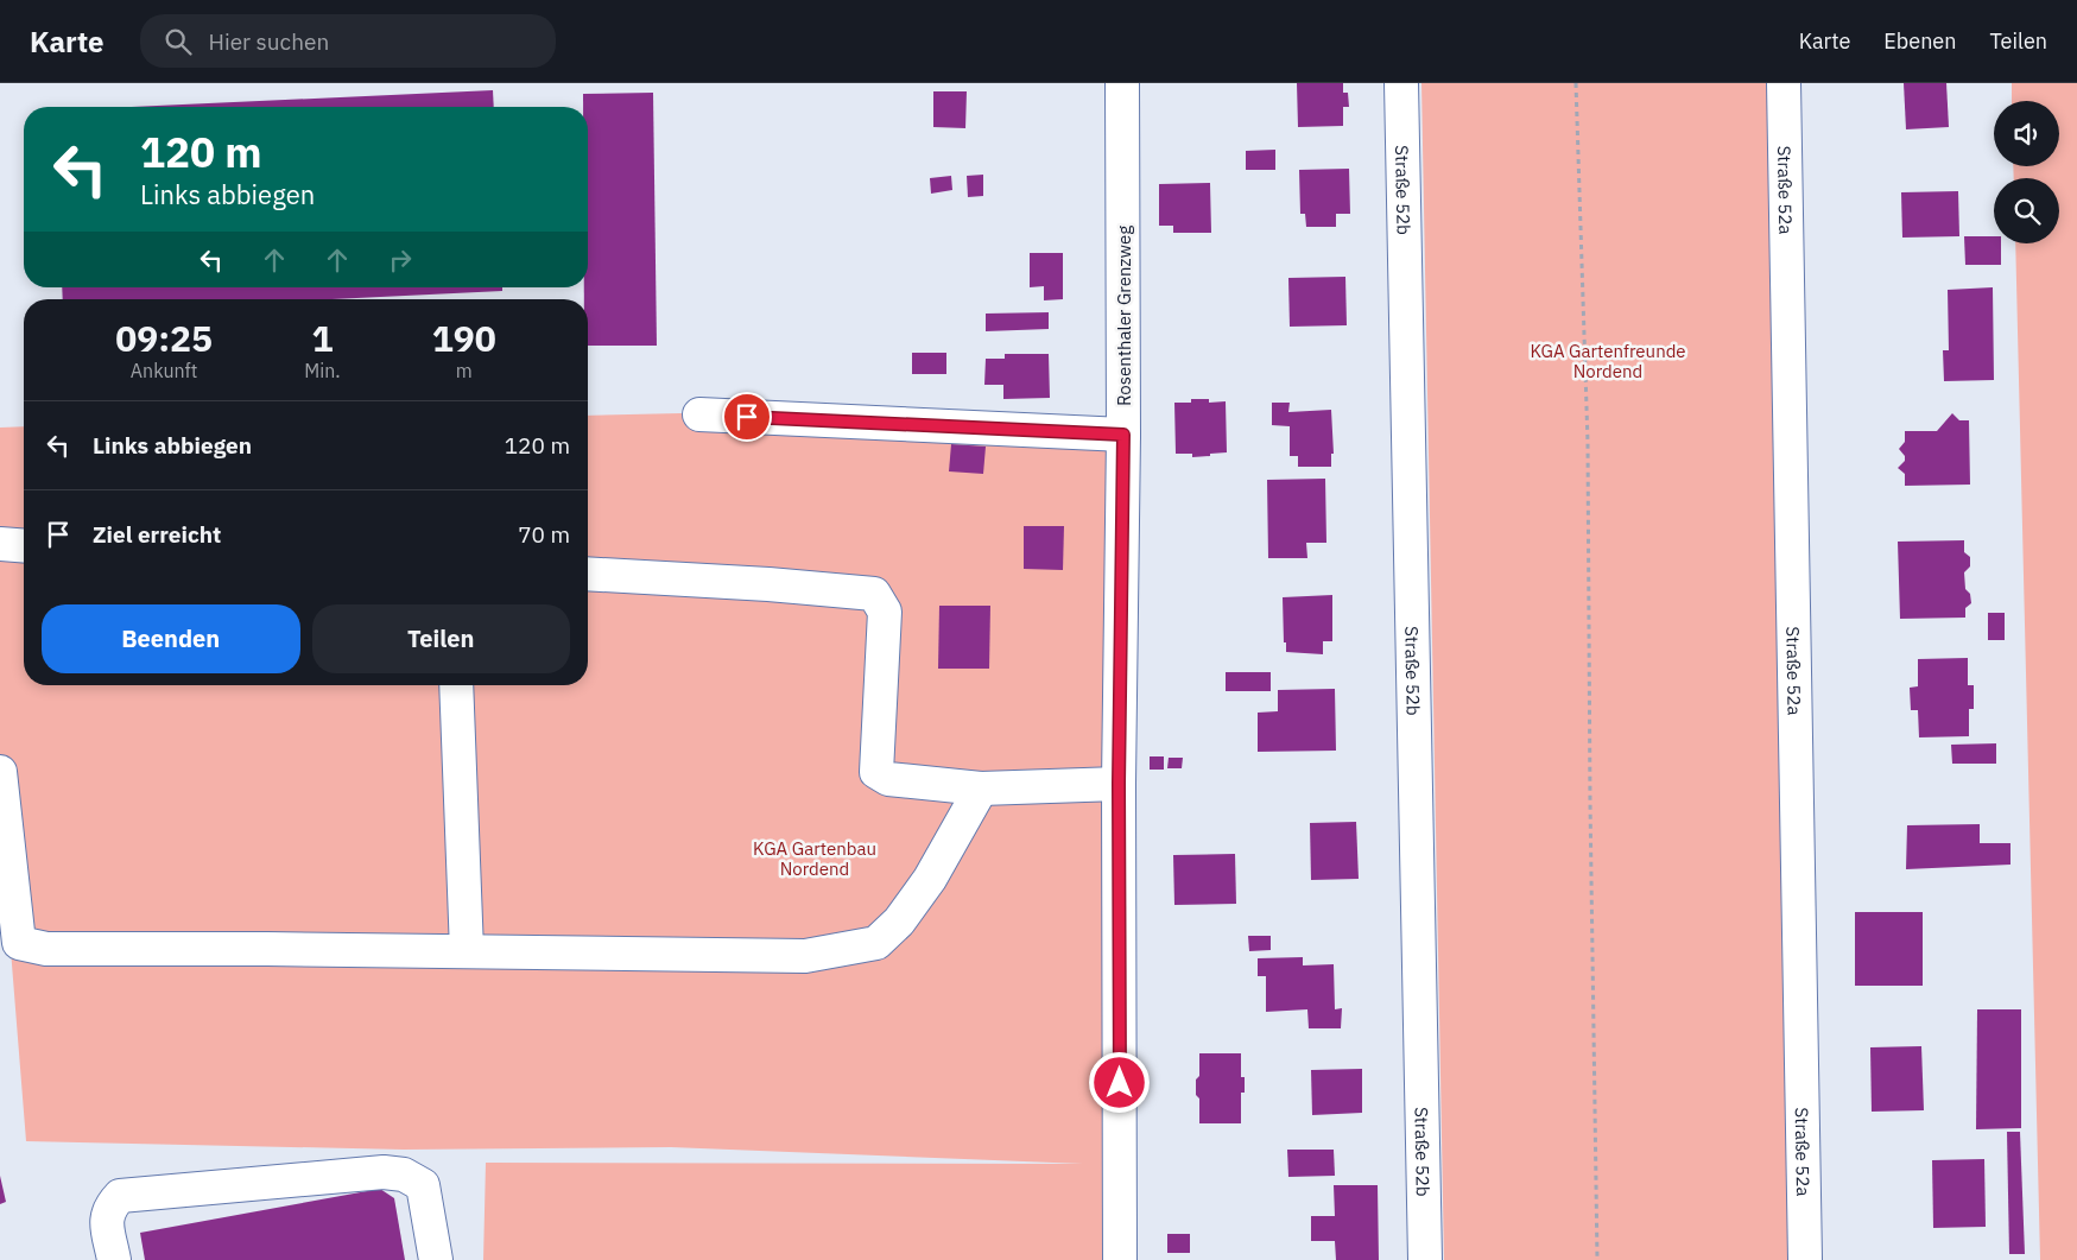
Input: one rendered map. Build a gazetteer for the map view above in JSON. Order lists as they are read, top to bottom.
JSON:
{
  "streets": {
    "street": ["Straße 52b", "Straße 52a", "Rosenthaler Grenzweg"]
  },
  "parks": ["KGA Gartenfreunde Nordend", "KGA Gartenbau Nordend"],
  "page": {
    "header": "Karte",
    "search": "Hier suchen",
    "nav": ["Karte", "Ebenen", "Teilen"],
    "turn": ["120 m", "Links abbiegen"],
    "eta": [
      "09:25",
      "Ankunft",
      "1",
      "Min.",
      "190",
      "m"
    ],
    "list": [
      {
        "name": "Links abbiegen",
        "value": "120 m"
      },
      {
        "name": "Ziel erreicht",
        "value": "70 m"
      }
    ],
    "buttons": ["Beenden", "Teilen"]
  }
}
